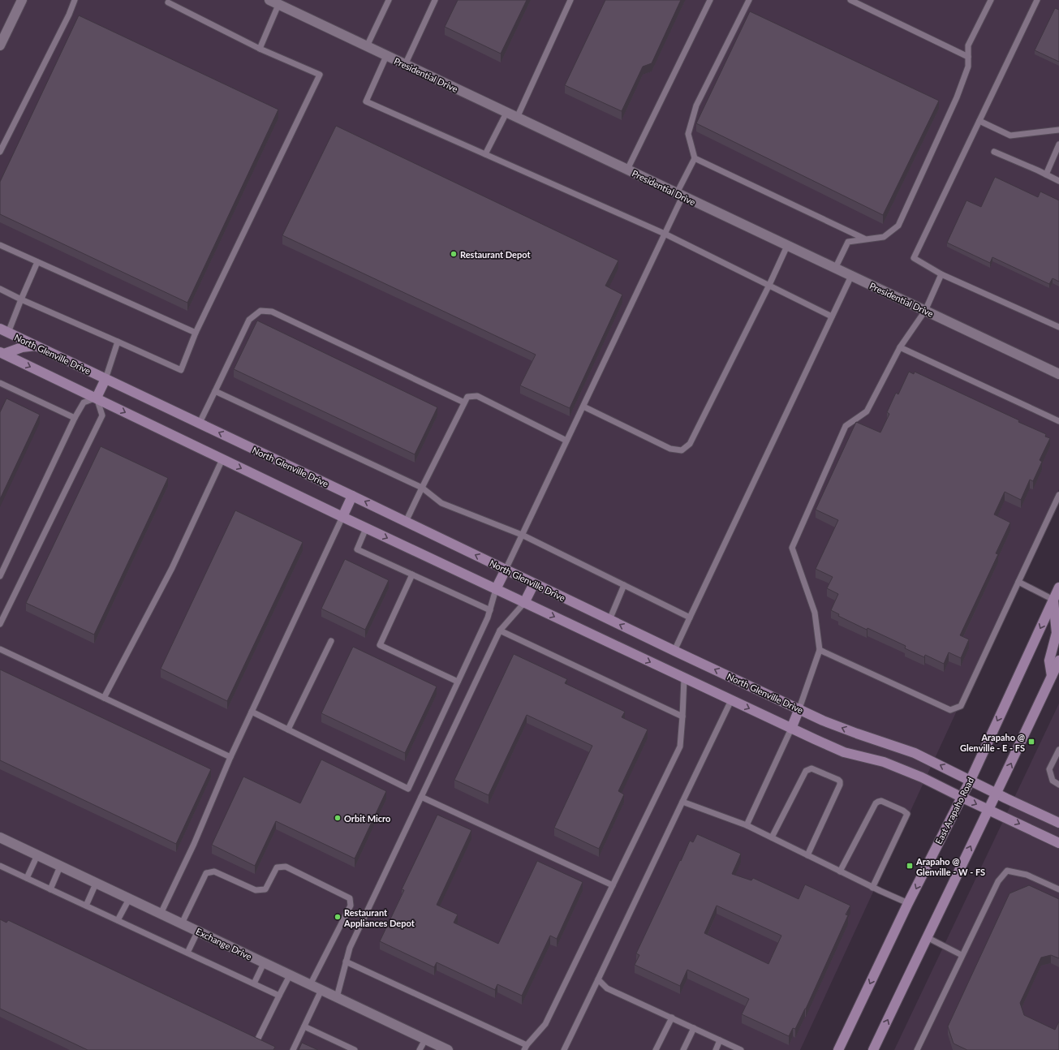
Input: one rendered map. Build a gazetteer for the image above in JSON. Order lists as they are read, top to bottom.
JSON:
{
  "streets": {
    "street": [
      "Presidential Drive",
      "North Glenville Drive",
      "East Arapaho Road",
      "Exchange Drive"
    ]
  },
  "crossings": [
    ["North Glenville Drive", "East Arapaho Road"]
  ],
  "places": {
    "other": ["Restaurant Depot", "Orbit Micro", "Restaurant Appliances Depot"],
    "transit": ["Arapaho @ Glenville - E - FS", "Arapaho @ Glenville - W - FS"]
  }
}
